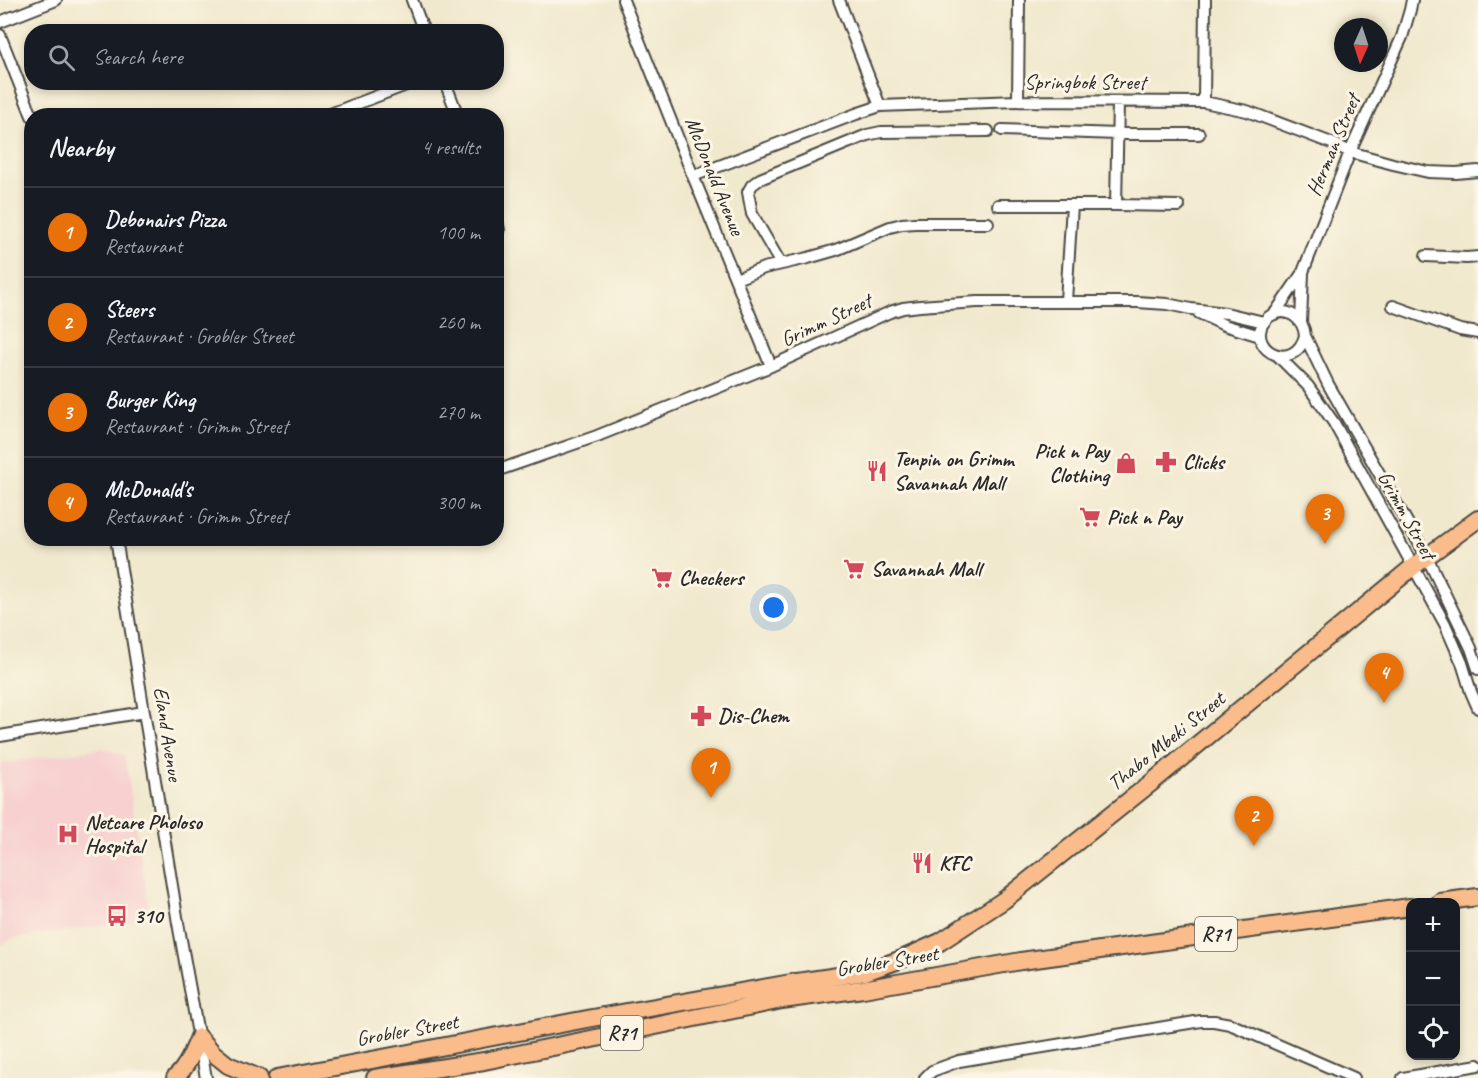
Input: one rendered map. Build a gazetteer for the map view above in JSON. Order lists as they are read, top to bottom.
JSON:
{
  "streets": {
    "main road": ["Thabo Mbeki Street", "R71", "Grobler Street"],
    "street": [
      "Springbok Street",
      "Herman Street",
      "McDonald Avenue",
      "Grimm Street",
      "Eland Avenue"
    ]
  },
  "crossings": [
    ["Springbok Street", "Herman Street"],
    ["Springbok Street", "McDonald Avenue"],
    ["Herman Street", "Grimm Street"],
    ["McDonald Avenue", "Grimm Street"],
    ["Grimm Street", "Thabo Mbeki Street"],
    ["Thabo Mbeki Street", "Grobler Street"]
  ],
  "places": {
    "pharmacy": ["Clicks", "Dis-Chem"],
    "shop": ["Pick n Pay Clothing"],
    "restaurant": ["Tenpin on Grimm Savannah Mall", "KFC"],
    "supermarket": ["Pick n Pay", "Savannah Mall", "Checkers"],
    "hospital": ["Netcare Pholoso Hospital"],
    "bus stop": ["310"]
  },
  "north": "bottom",
  "page": {
    "search": "Search here",
    "heading": ["Nearby", "4 results"],
    "list": [
      {
        "mark": "1",
        "name": "Debonairs Pizza",
        "note": "Restaurant",
        "value": "100 m"
      },
      {
        "mark": "2",
        "name": "Steers",
        "note": "Restaurant · Grobler Street",
        "value": "260 m"
      },
      {
        "mark": "3",
        "name": "Burger King",
        "note": "Restaurant · Grimm Street",
        "value": "270 m"
      },
      {
        "mark": "4",
        "name": "McDonald's",
        "note": "Restaurant · Grimm Street",
        "value": "300 m"
      }
    ],
    "pins": [
      "3",
      "4",
      "1",
      "2"
    ],
    "map_buttons": ["+", "−"]
  }
}
